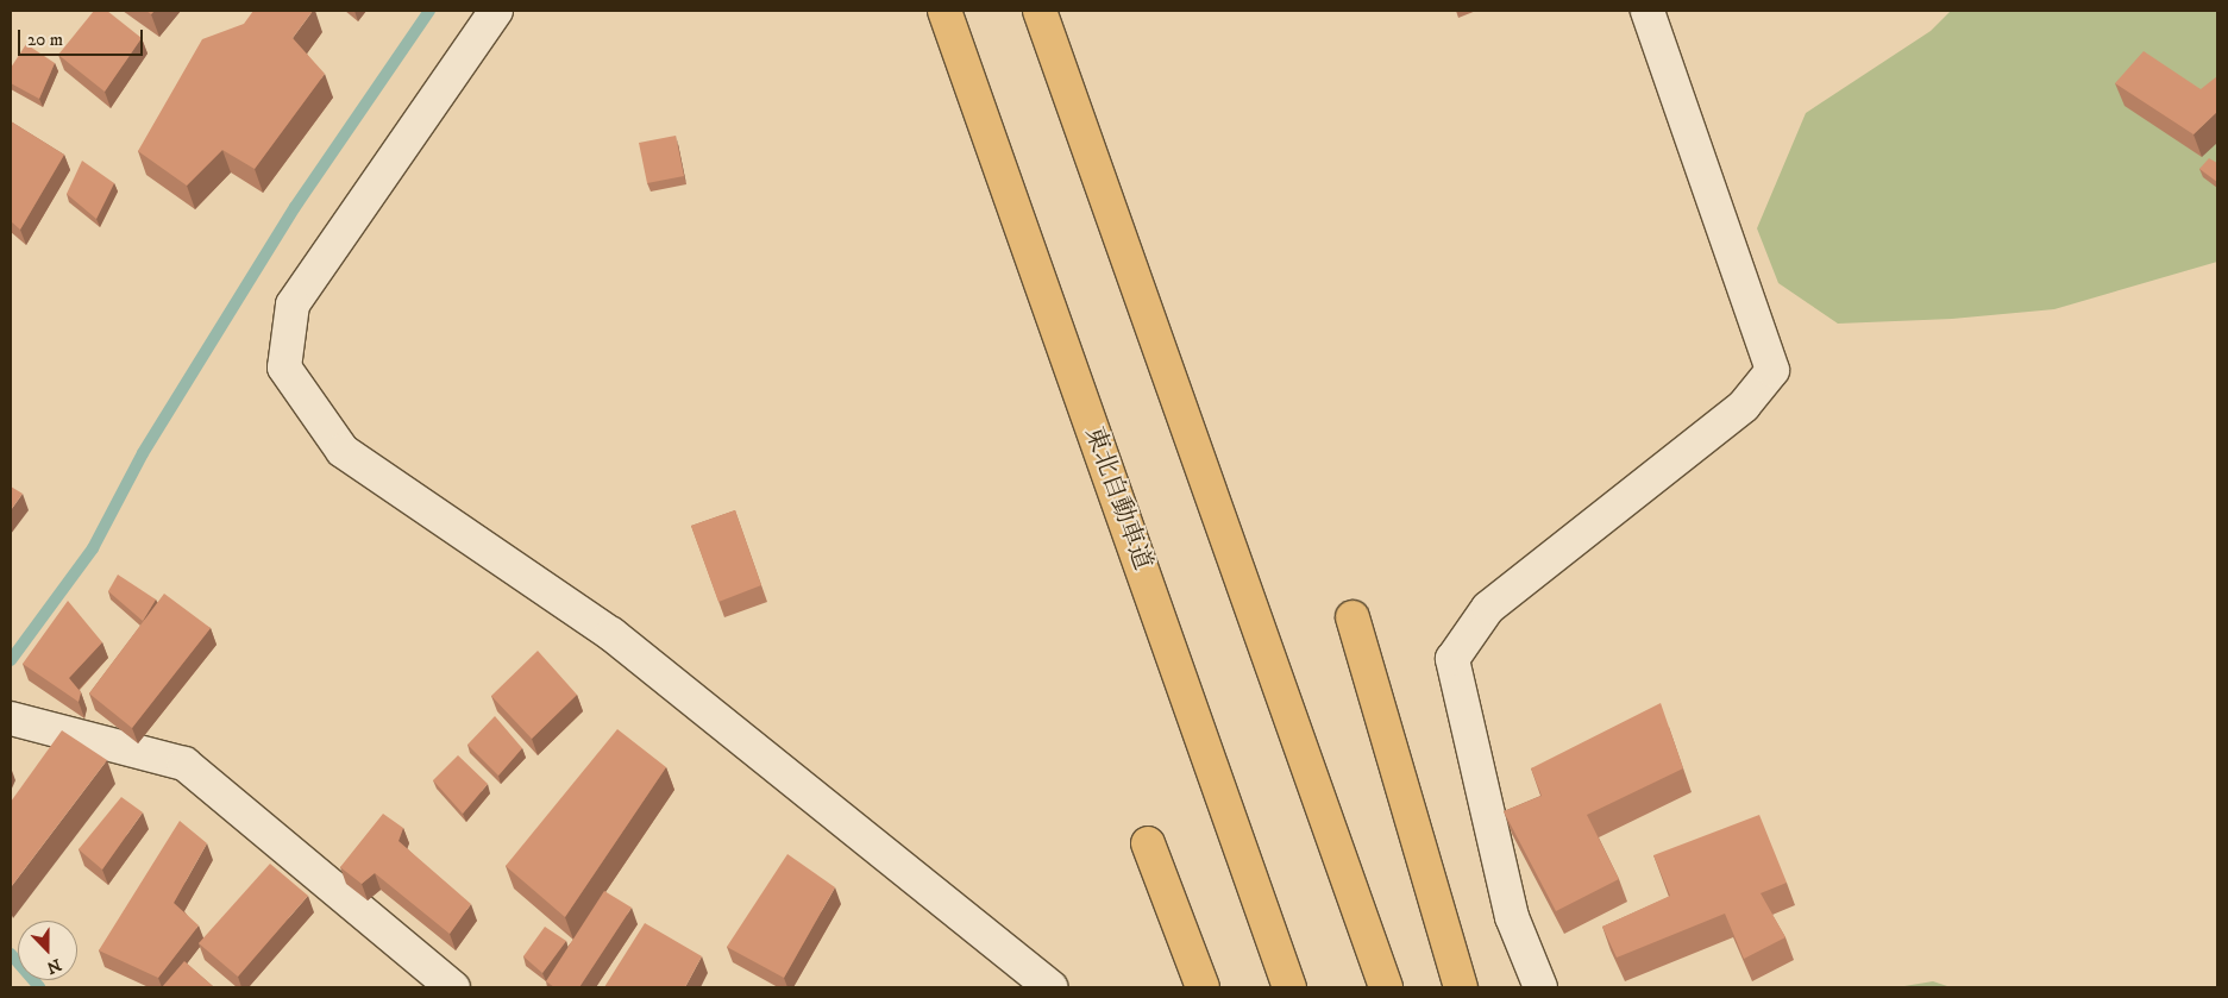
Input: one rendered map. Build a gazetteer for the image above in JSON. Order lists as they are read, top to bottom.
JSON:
{
  "streets": {
    "highway": ["東北自動車道"]
  },
  "scale_bar": "20 m",
  "north": "bottom"
}
